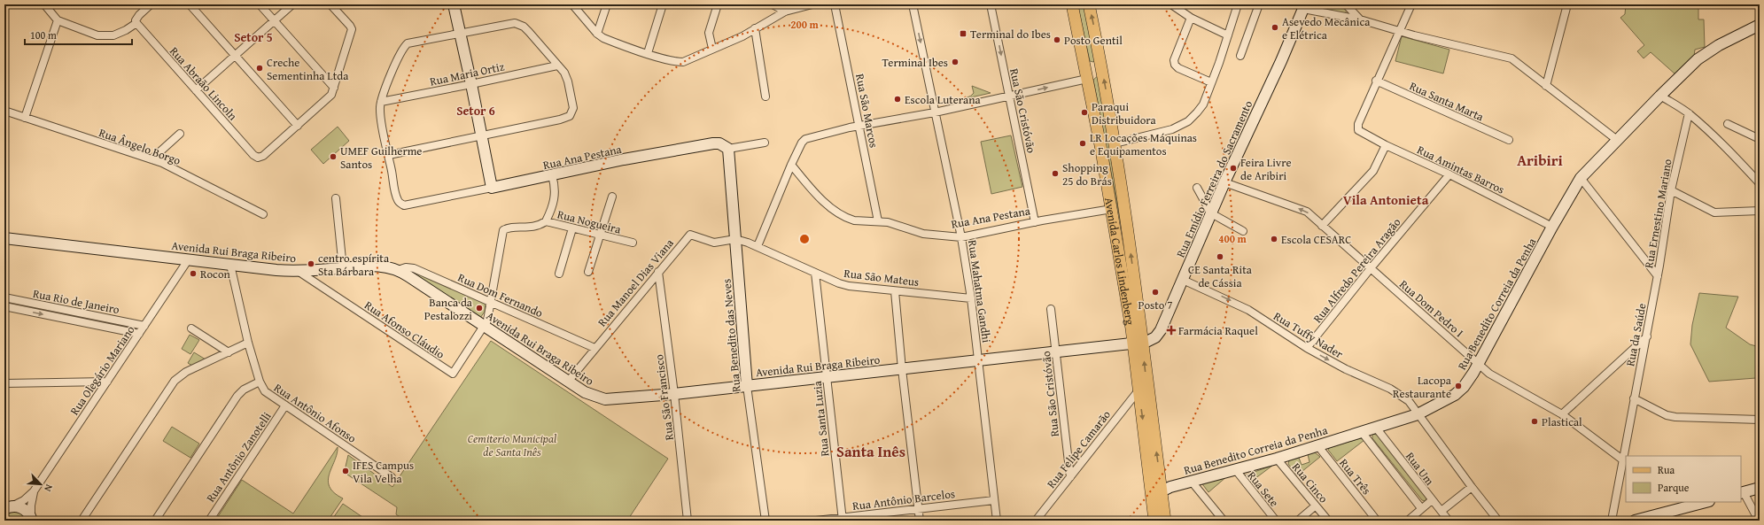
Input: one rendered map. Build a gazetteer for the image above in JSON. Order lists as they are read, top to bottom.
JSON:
{
  "streets": {
    "main road": ["Avenida Carlos Lindenberg"],
    "street": [
      "Rua Maria Ortiz",
      "Rua Abraão Lincoln",
      "Rua Santa Marta",
      "Rua São Marcos",
      "Rua São Cristóvão",
      "Rua Ângelo Borgo",
      "Rua Ana Pestana",
      "Rua Amintas Barros",
      "Rua Emídio Ferreira do Sacramento",
      "Rua Ernestino Mariano",
      "Rua Nogueira",
      "Avenida Rui Braga Ribeiro",
      "Rua Alfredo Pereira Aragão",
      "Rua São Mateus",
      "Rua Manoel Dias Viana",
      "Rua Mahatma Gandhi",
      "Rua Dom Fernando",
      "Rua Rio de Janeiro",
      "Rua Benedito Correia da Penha",
      "Rua Dom Pedro I",
      "Rua Afonso Cláudio",
      "Rua Tuffy Nader",
      "Rua da Saúde",
      "Rua Benedito das Neves",
      "Rua Olegário Mariano",
      "Rua São Francisco",
      "Rua Antônio Afonso",
      "Rua Santa Luzia",
      "Rua Felipe Camarão",
      "Rua Antônio Zanotelli",
      "Rua Um",
      "Rua Três",
      "Rua Cinco",
      "Rua Sete",
      "Rua Antônio Barcelos"
    ]
  },
  "crossings": [
    ["Rua Santa Marta", "Rua Amintas Barros"],
    ["Rua São Marcos", "Rua Ana Pestana"],
    ["Rua São Cristóvão", "Rua Ana Pestana"],
    ["Rua São Cristóvão", "Avenida Rui Braga Ribeiro"],
    ["Rua São Cristóvão", "Rua Felipe Camarão"],
    ["Rua Ana Pestana", "Avenida Carlos Lindenberg"],
    ["Rua Ana Pestana", "Rua Mahatma Gandhi"],
    ["Rua Ana Pestana", "Rua Benedito das Neves"],
    ["Rua Amintas Barros", "Rua Alfredo Pereira Aragão"],
    ["Rua Amintas Barros", "Rua Benedito Correia da Penha"],
    ["Rua Emídio Ferreira do Sacramento", "Avenida Rui Braga Ribeiro"],
    ["Rua Emídio Ferreira do Sacramento", "Avenida Carlos Lindenberg"],
    ["Rua Emídio Ferreira do Sacramento", "Rua Dom Pedro I"],
    ["Rua Emídio Ferreira do Sacramento", "Rua Tuffy Nader"],
    ["Rua Ernestino Mariano", "Rua da Saúde"],
    ["Rua Nogueira", "Rua Dom Fernando"],
    ["Avenida Rui Braga Ribeiro", "Avenida Carlos Lindenberg"],
    ["Avenida Rui Braga Ribeiro", "Rua Manoel Dias Viana"],
    ["Avenida Rui Braga Ribeiro", "Rua Mahatma Gandhi"],
    ["Avenida Rui Braga Ribeiro", "Rua Dom Fernando"],
    ["Avenida Rui Braga Ribeiro", "Rua Afonso Cláudio"],
    ["Avenida Rui Braga Ribeiro", "Rua Benedito das Neves"],
    ["Avenida Rui Braga Ribeiro", "Rua Olegário Mariano"],
    ["Avenida Rui Braga Ribeiro", "Rua São Francisco"],
    ["Avenida Rui Braga Ribeiro", "Rua Antônio Afonso"],
    ["Avenida Rui Braga Ribeiro", "Rua Santa Luzia"],
    ["Avenida Carlos Lindenberg", "Rua Benedito Correia da Penha"],
    ["Avenida Carlos Lindenberg", "Rua Felipe Camarão"],
    ["Rua Alfredo Pereira Aragão", "Rua Dom Pedro I"],
    ["Rua Alfredo Pereira Aragão", "Rua Tuffy Nader"],
    ["Rua São Mateus", "Rua Manoel Dias Viana"],
    ["Rua São Mateus", "Rua Mahatma Gandhi"],
    ["Rua São Mateus", "Rua Benedito das Neves"],
    ["Rua São Mateus", "Rua Santa Luzia"],
    ["Rua Manoel Dias Viana", "Rua Dom Fernando"],
    ["Rua Manoel Dias Viana", "Rua Benedito das Neves"],
    ["Rua Manoel Dias Viana", "Rua São Francisco"],
    ["Rua Mahatma Gandhi", "Rua Antônio Barcelos"],
    ["Rua Rio de Janeiro", "Rua Olegário Mariano"],
    ["Rua Benedito Correia da Penha", "Rua Dom Pedro I"],
    ["Rua Benedito Correia da Penha", "Rua Tuffy Nader"],
    ["Rua Benedito Correia da Penha", "Rua Um"],
    ["Rua Benedito Correia da Penha", "Rua Três"],
    ["Rua Benedito Correia da Penha", "Rua Cinco"],
    ["Rua Benedito Correia da Penha", "Rua Sete"],
    ["Rua Dom Pedro I", "Rua da Saúde"],
    ["Rua Antônio Afonso", "Rua Antônio Zanotelli"],
    ["Rua Santa Luzia", "Rua Antônio Barcelos"]
  ],
  "one_way": ["Rua Tuffy Nader"],
  "districts": [
    "Setor 5",
    "Setor 6",
    "Aribiri",
    "Vila Antonieta",
    "Santa Inês"
  ],
  "parks": ["Cemiterio Municipal de Santa Inês"],
  "places": {
    "other": [
      "Asevedo Mecânica e Elétrica",
      "Posto Gentil",
      "Terminal Ibes",
      "Creche Sementinha Ltda",
      "Escola Luterana",
      "Paraqui Distribuidora",
      "LR Locações Máquinas e Equipamentos",
      "UMEF Guilherme Santos",
      "Feira Livre de Aribiri",
      "Shopping 25 do Brás",
      "Escola CESARC",
      "CE Santa Rita de Cássia",
      "centro espírita Sta Bárbara",
      "Rocon",
      "Posto 7",
      "Banca da Pestalozzi",
      "Lacopa Restaurante",
      "Plastical",
      "IFES Campus Vila Velha"
    ],
    "transit": ["Terminal do Ibes"],
    "health": ["Farmácia Raquel"]
  },
  "legend": ["Rua", "Parque"],
  "scale_bar": "100 m",
  "north": "bottom right",
  "rings": ["200 m", "400 m"]
}
